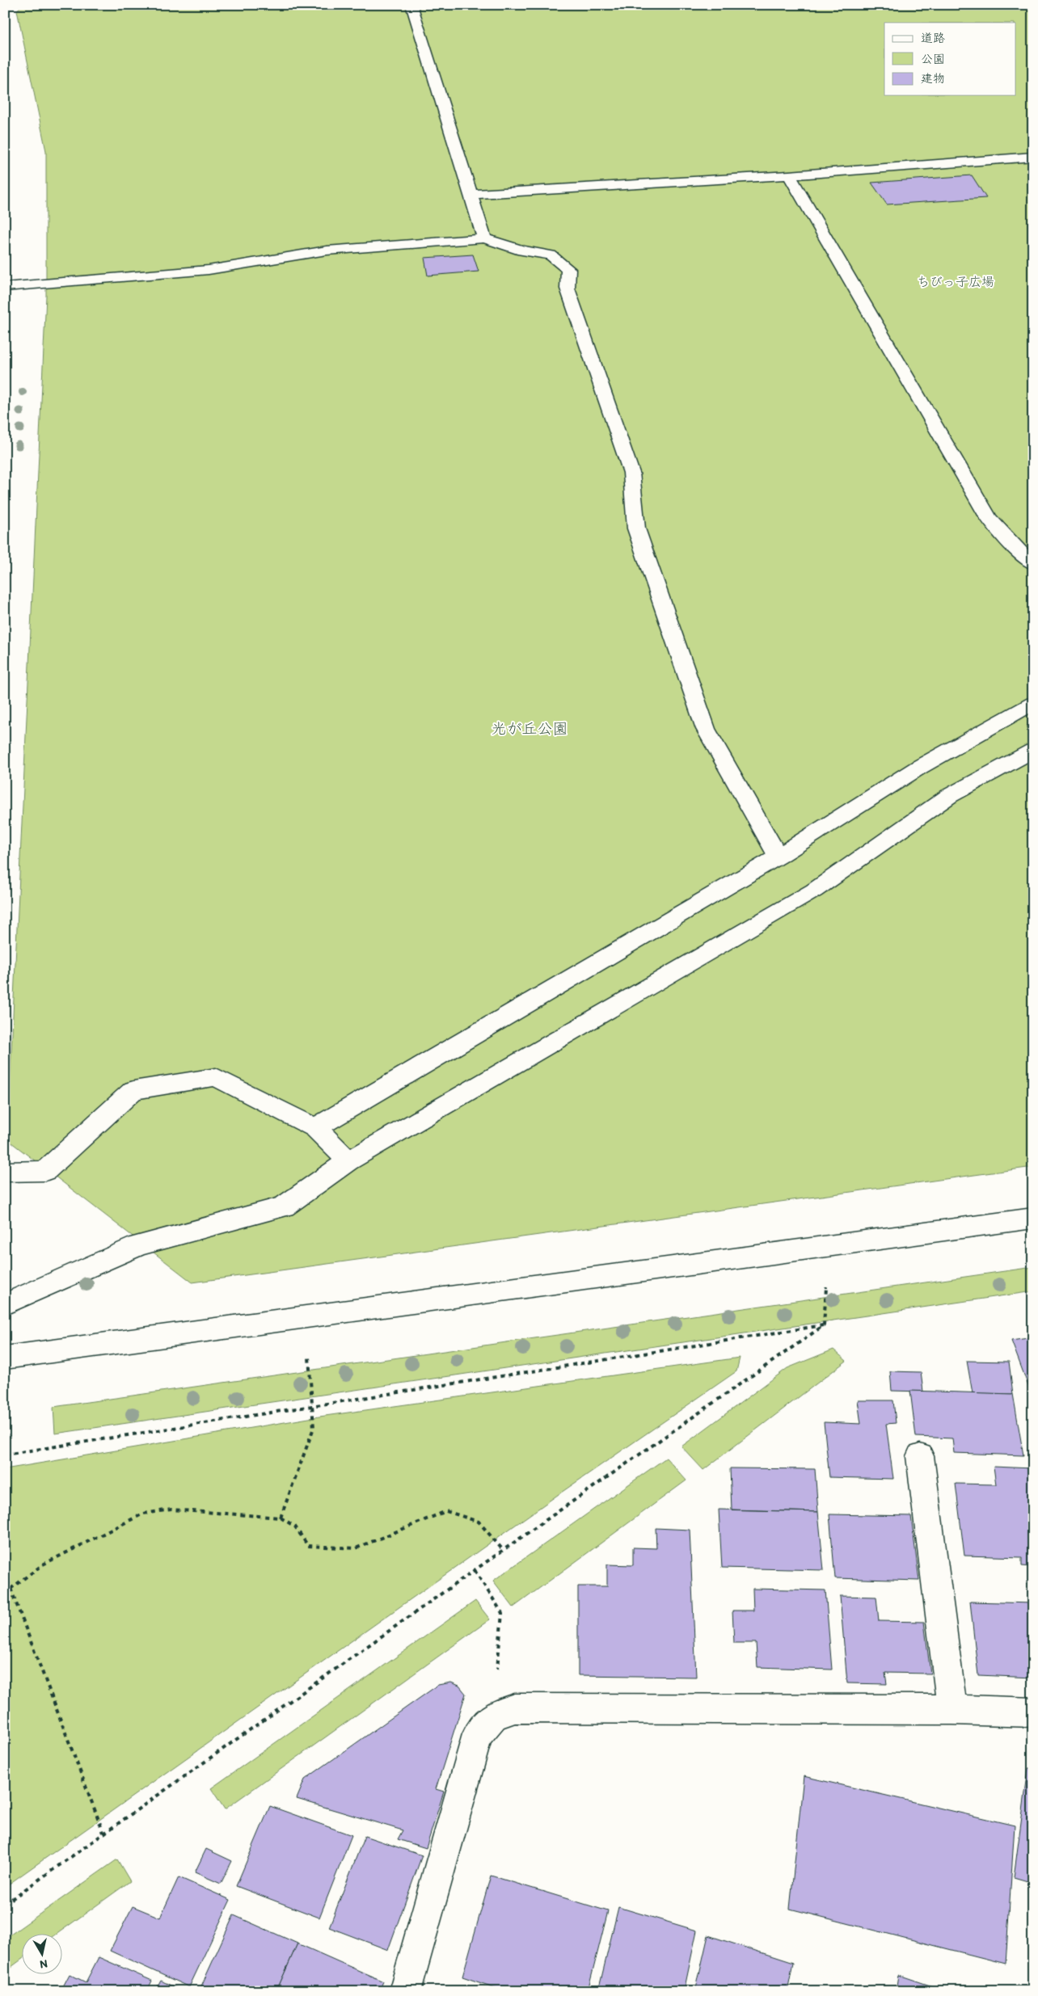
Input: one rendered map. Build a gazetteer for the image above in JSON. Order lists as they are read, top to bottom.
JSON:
{
  "parks": ["ちびっ子広場", "光が丘公園"],
  "legend": ["道路", "公園", "建物"],
  "north": "bottom"
}
